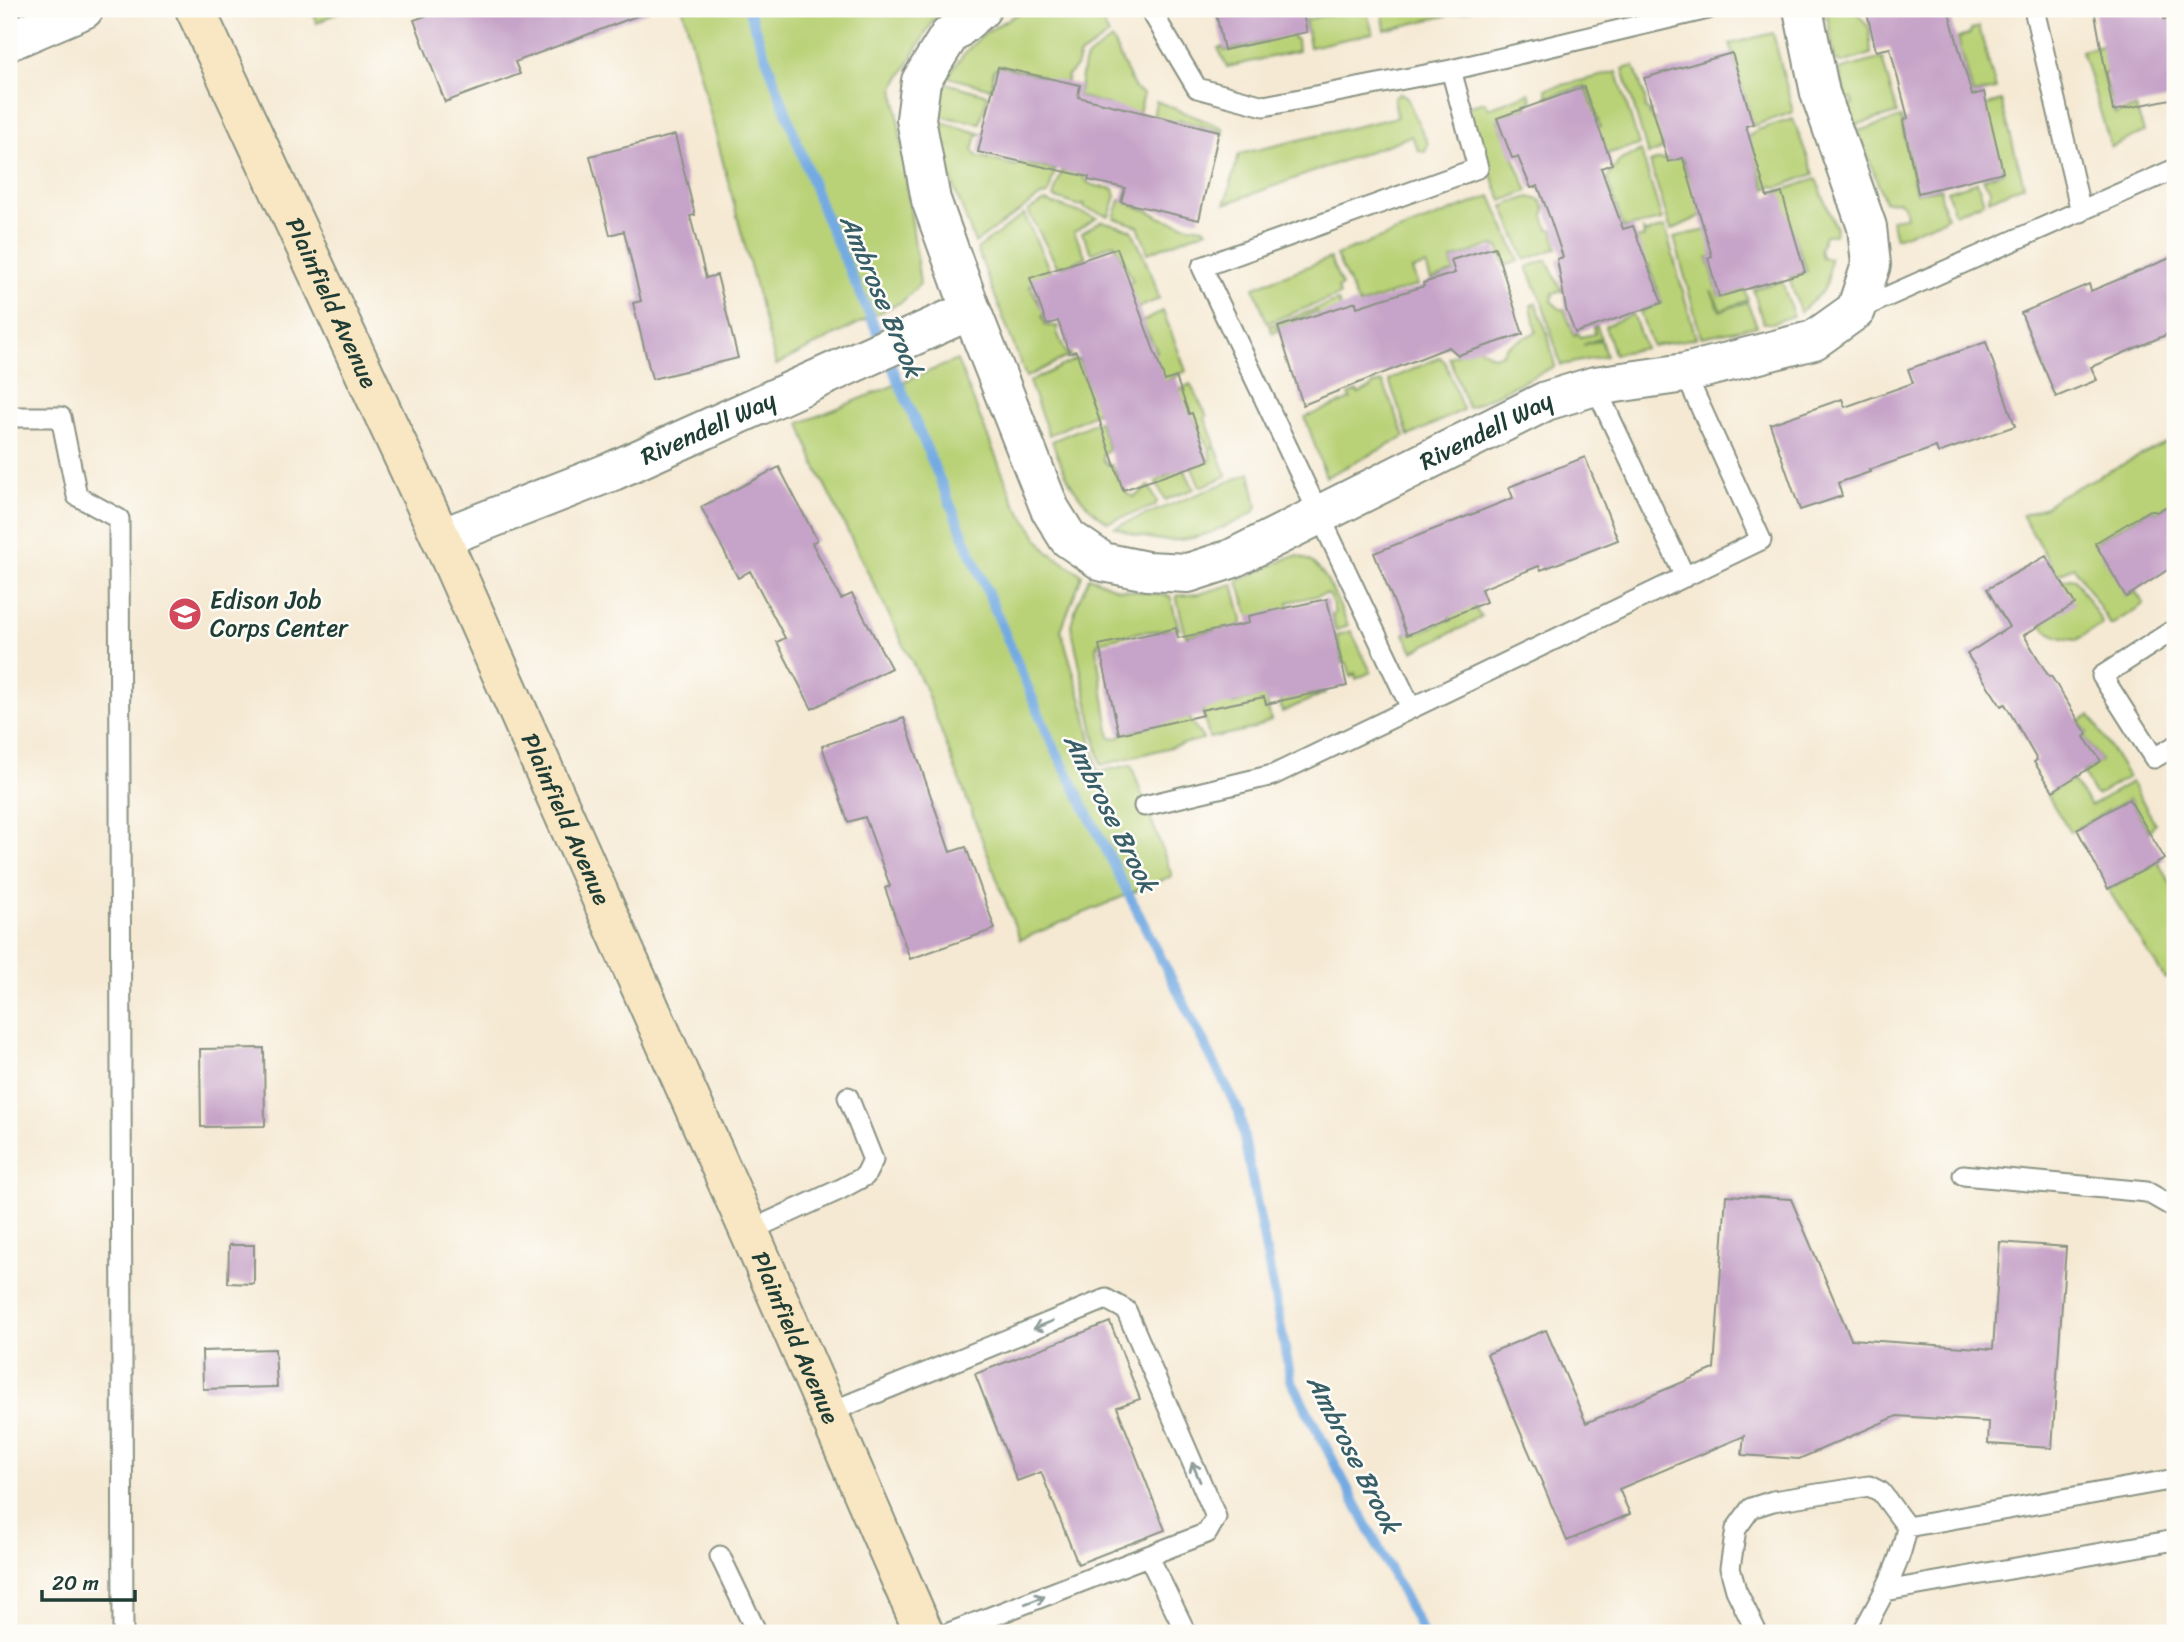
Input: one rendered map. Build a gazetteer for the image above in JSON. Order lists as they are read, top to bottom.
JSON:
{
  "streets": {
    "main road": ["Plainfield Avenue"],
    "street": ["Rivendell Way"]
  },
  "crossings": [
    ["Plainfield Avenue", "Rivendell Way"]
  ],
  "water": ["Ambrose Brook"],
  "places": {
    "school or university": ["Edison Job Corps Center"]
  },
  "scale_bar": "20 m"
}
